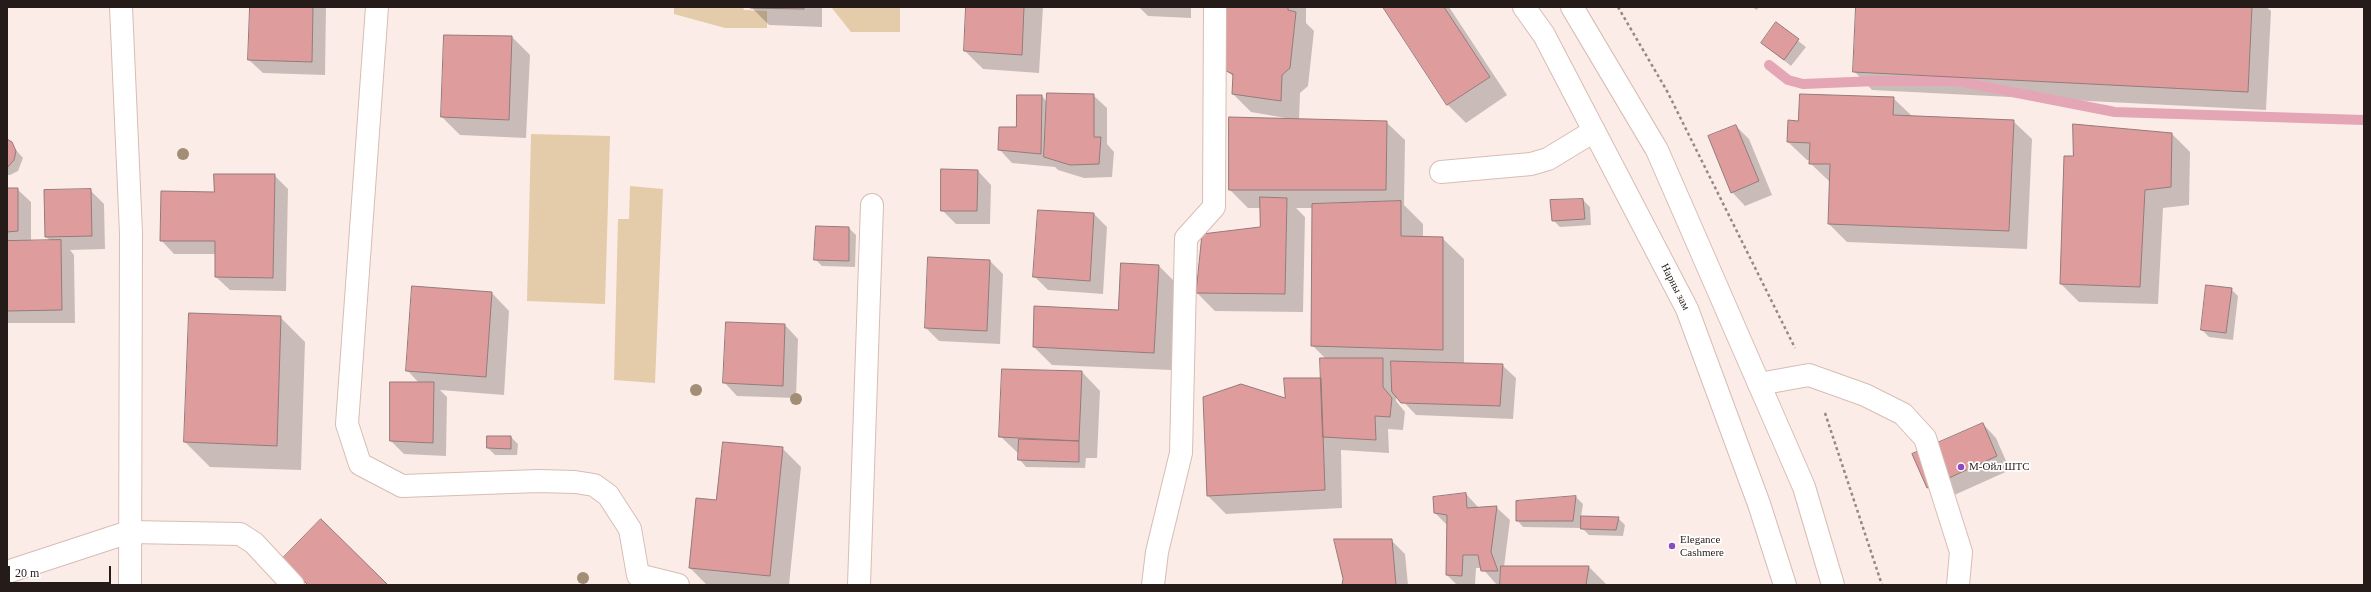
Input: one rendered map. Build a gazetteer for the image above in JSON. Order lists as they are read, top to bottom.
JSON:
{
  "streets": {
    "street": ["Нарны зам"]
  },
  "places": ["M-Ойл ШТС", "Elegance Cashmere"],
  "scale_bar": "20 m"
}
